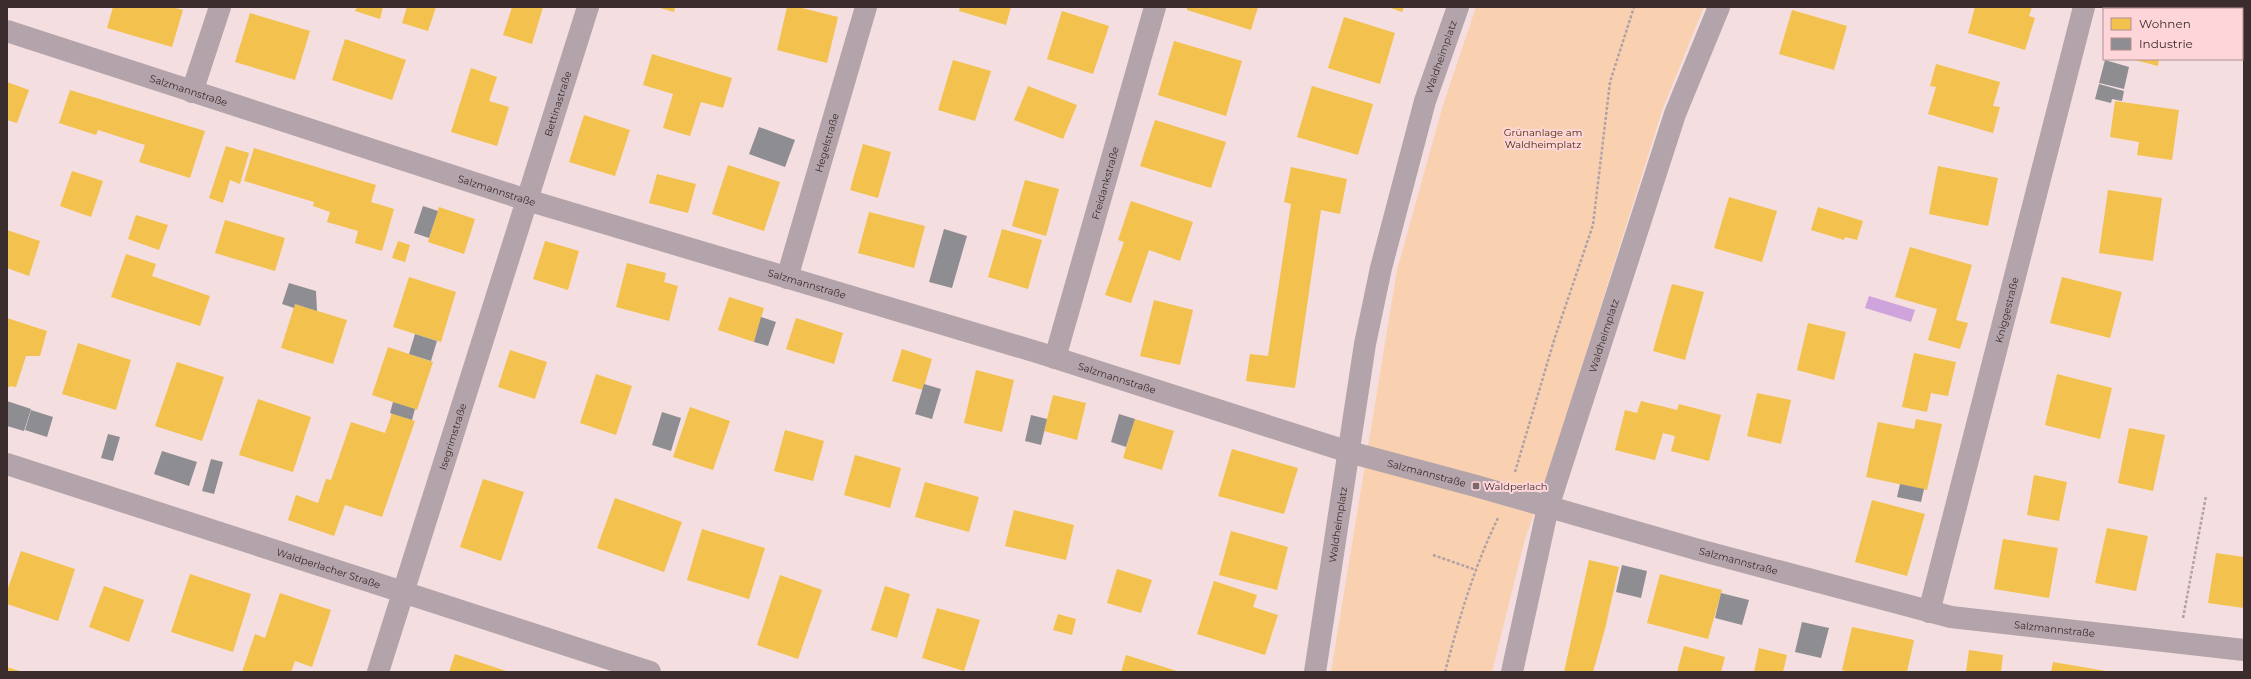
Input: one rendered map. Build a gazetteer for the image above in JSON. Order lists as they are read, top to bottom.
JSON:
{
  "streets": {
    "street": [
      "Waldheimplatz",
      "Salzmannstraße",
      "Bettinastraße",
      "Hegelstraße",
      "Freidankstraße",
      "Kniggestraße",
      "Isegrimstraße",
      "Waldperlacher Straße"
    ]
  },
  "crossings": [
    ["Waldheimplatz", "Salzmannstraße"],
    ["Salzmannstraße", "Bettinastraße"],
    ["Salzmannstraße", "Hegelstraße"],
    ["Salzmannstraße", "Freidankstraße"],
    ["Salzmannstraße", "Kniggestraße"],
    ["Salzmannstraße", "Isegrimstraße"],
    ["Bettinastraße", "Isegrimstraße"],
    ["Isegrimstraße", "Waldperlacher Straße"]
  ],
  "parks": ["Grünanlage am Waldheimplatz"],
  "places": {
    "transit": ["Waldperlach"]
  },
  "legend": ["Wohnen", "Industrie"]
}
